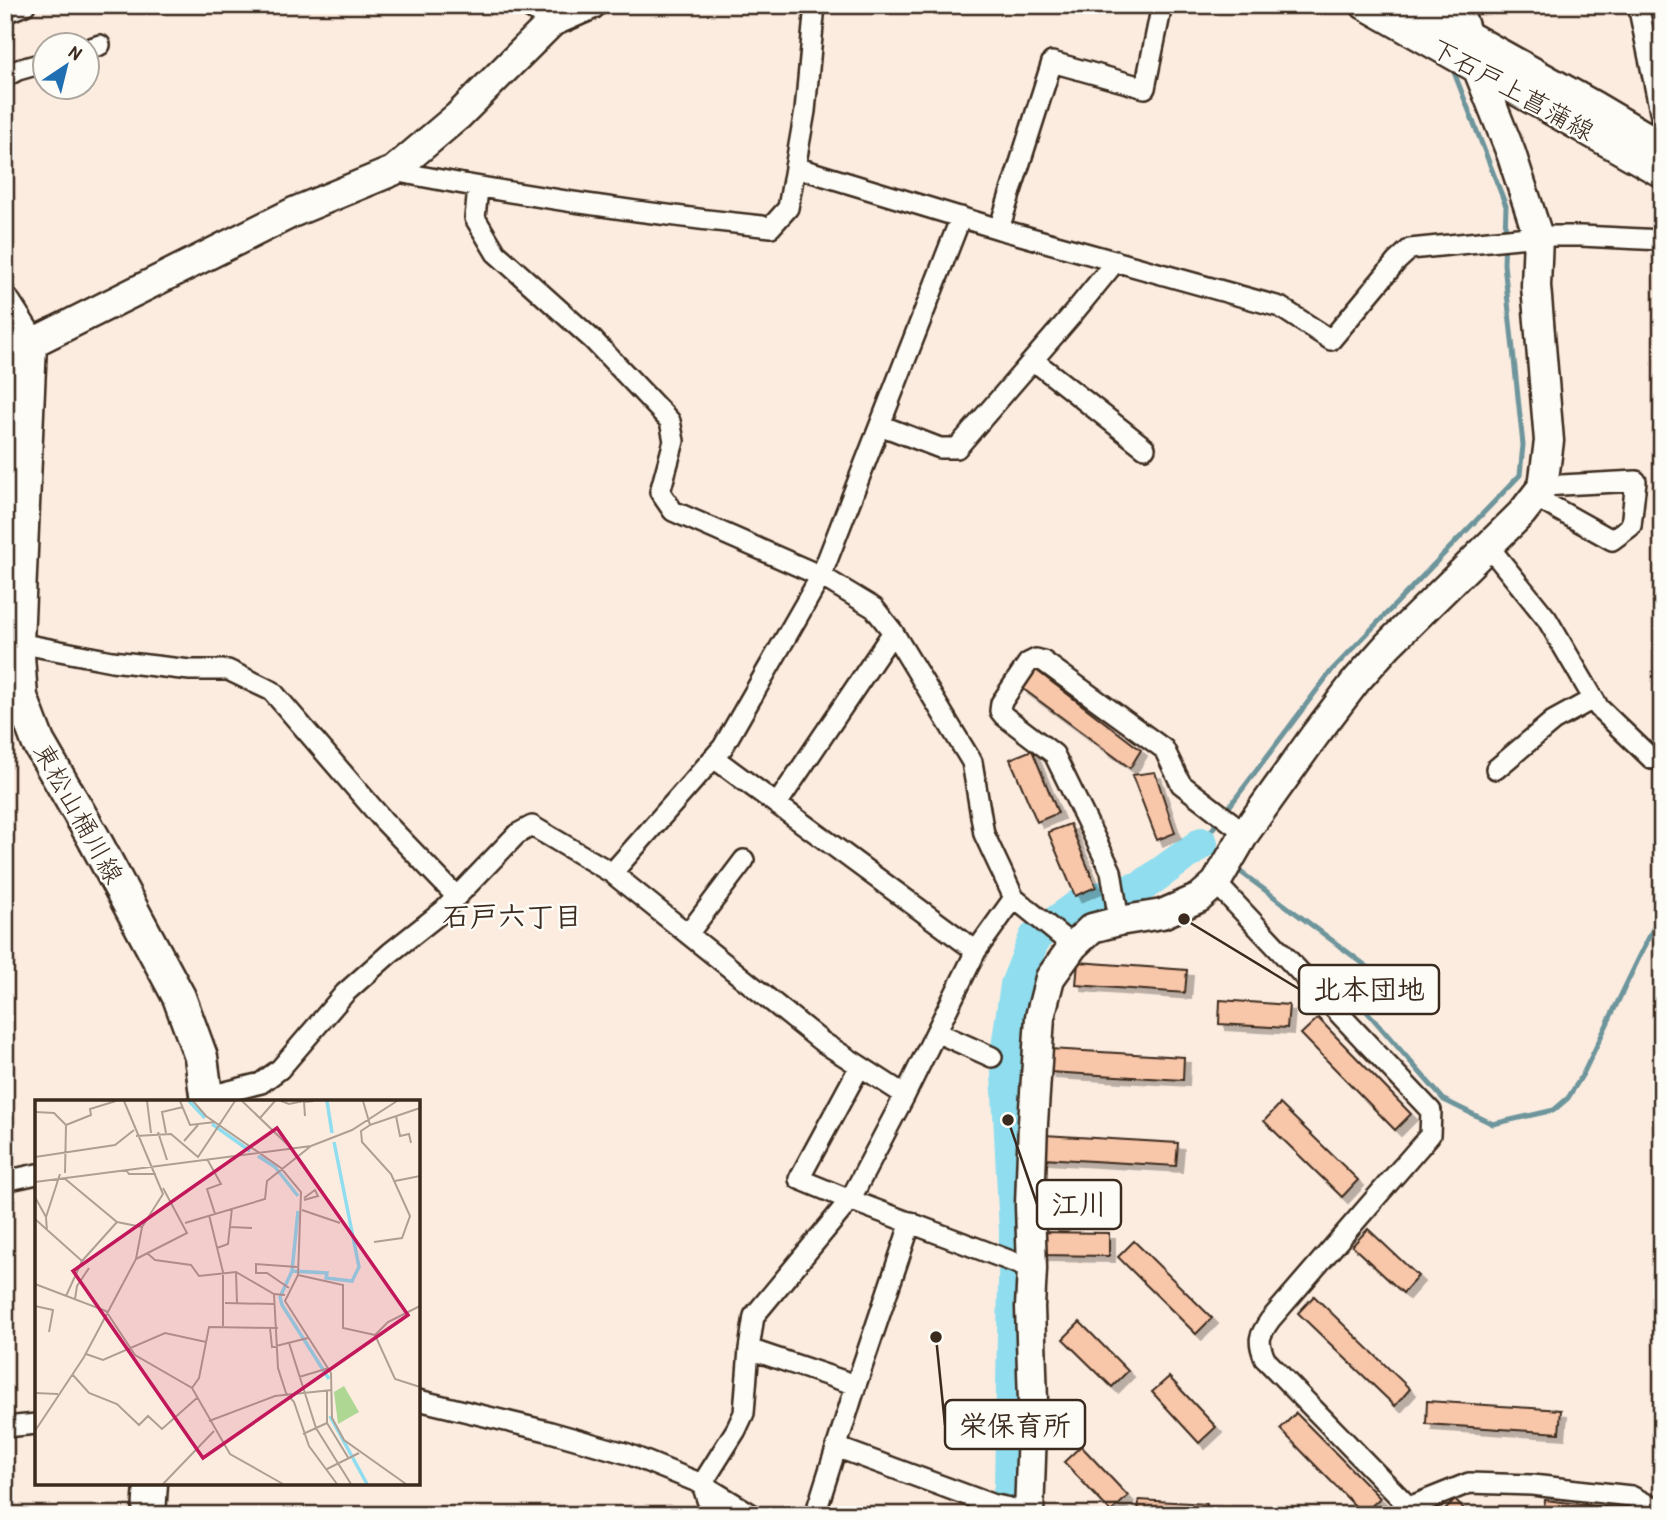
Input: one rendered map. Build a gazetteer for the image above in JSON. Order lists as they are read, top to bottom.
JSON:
{
  "streets": {
    "main road": ["東松山桶川線"],
    "street": ["下石戸上菖蒲線"]
  },
  "districts": ["石戸六丁目"],
  "places": ["北本団地", "江川", "栄保育所"],
  "north": "top right"
}
